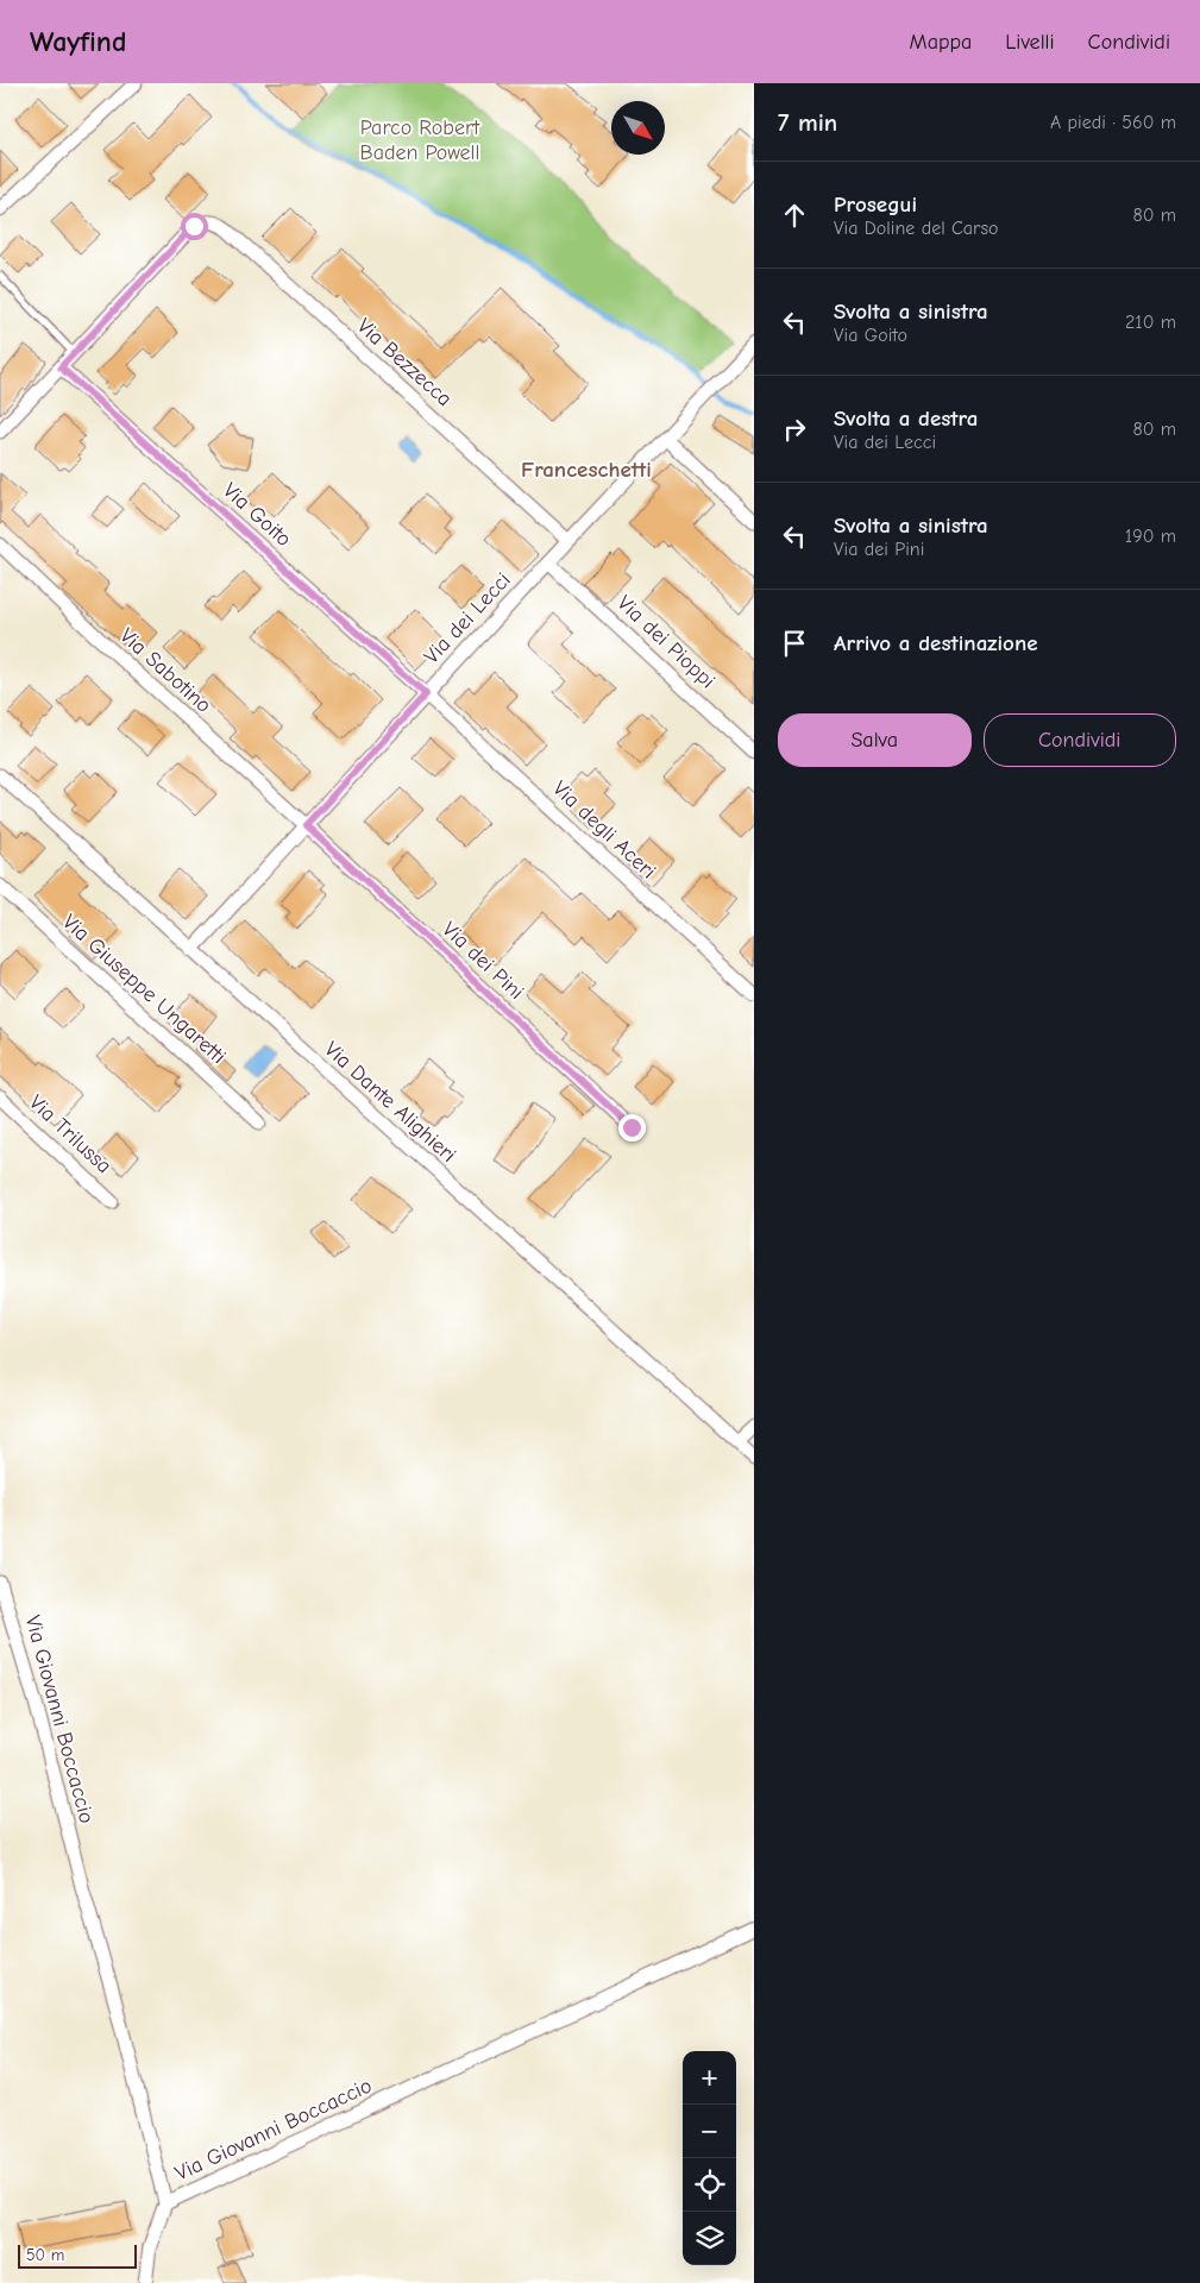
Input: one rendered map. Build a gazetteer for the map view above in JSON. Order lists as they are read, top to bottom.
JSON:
{
  "streets": {
    "street": [
      "Via Bezzecca",
      "Via Goito",
      "Via dei Lecci",
      "Via dei Pioppi",
      "Via Sabotino",
      "Via degli Aceri",
      "Via dei Pini",
      "Via Giuseppe Ungaretti",
      "Via Dante Alighieri",
      "Via Trilussa",
      "Via Giovanni Boccaccio"
    ]
  },
  "crossings": [
    ["Via Bezzecca", "Via dei Lecci"],
    ["Via Goito", "Via dei Lecci"],
    ["Via Goito", "Via degli Aceri"],
    ["Via dei Lecci", "Via dei Pioppi"],
    ["Via dei Lecci", "Via Sabotino"],
    ["Via dei Lecci", "Via degli Aceri"],
    ["Via dei Lecci", "Via dei Pini"],
    ["Via dei Lecci", "Via Dante Alighieri"],
    ["Via Sabotino", "Via dei Pini"]
  ],
  "districts": ["Franceschetti"],
  "parks": ["Parco Robert Baden Powell"],
  "scale_bar": "50 m",
  "north": "bottom right",
  "page": {
    "header": "Wayfind",
    "nav": ["Mappa", "Livelli", "Condividi"],
    "heading": ["7 min", "A piedi · 560 m"],
    "list": [
      ["Prosegui", "Via Doline del Carso", "80 m"],
      ["Svolta a sinistra", "Via Goito", "210 m"],
      ["Svolta a destra", "Via dei Lecci", "80 m"],
      ["Svolta a sinistra", "Via dei Pini", "190 m"],
      "Arrivo a destinazione"
    ],
    "buttons": ["Salva", "Condividi"],
    "map_buttons": ["+", "−"],
    "scale": "50 m"
  }
}
